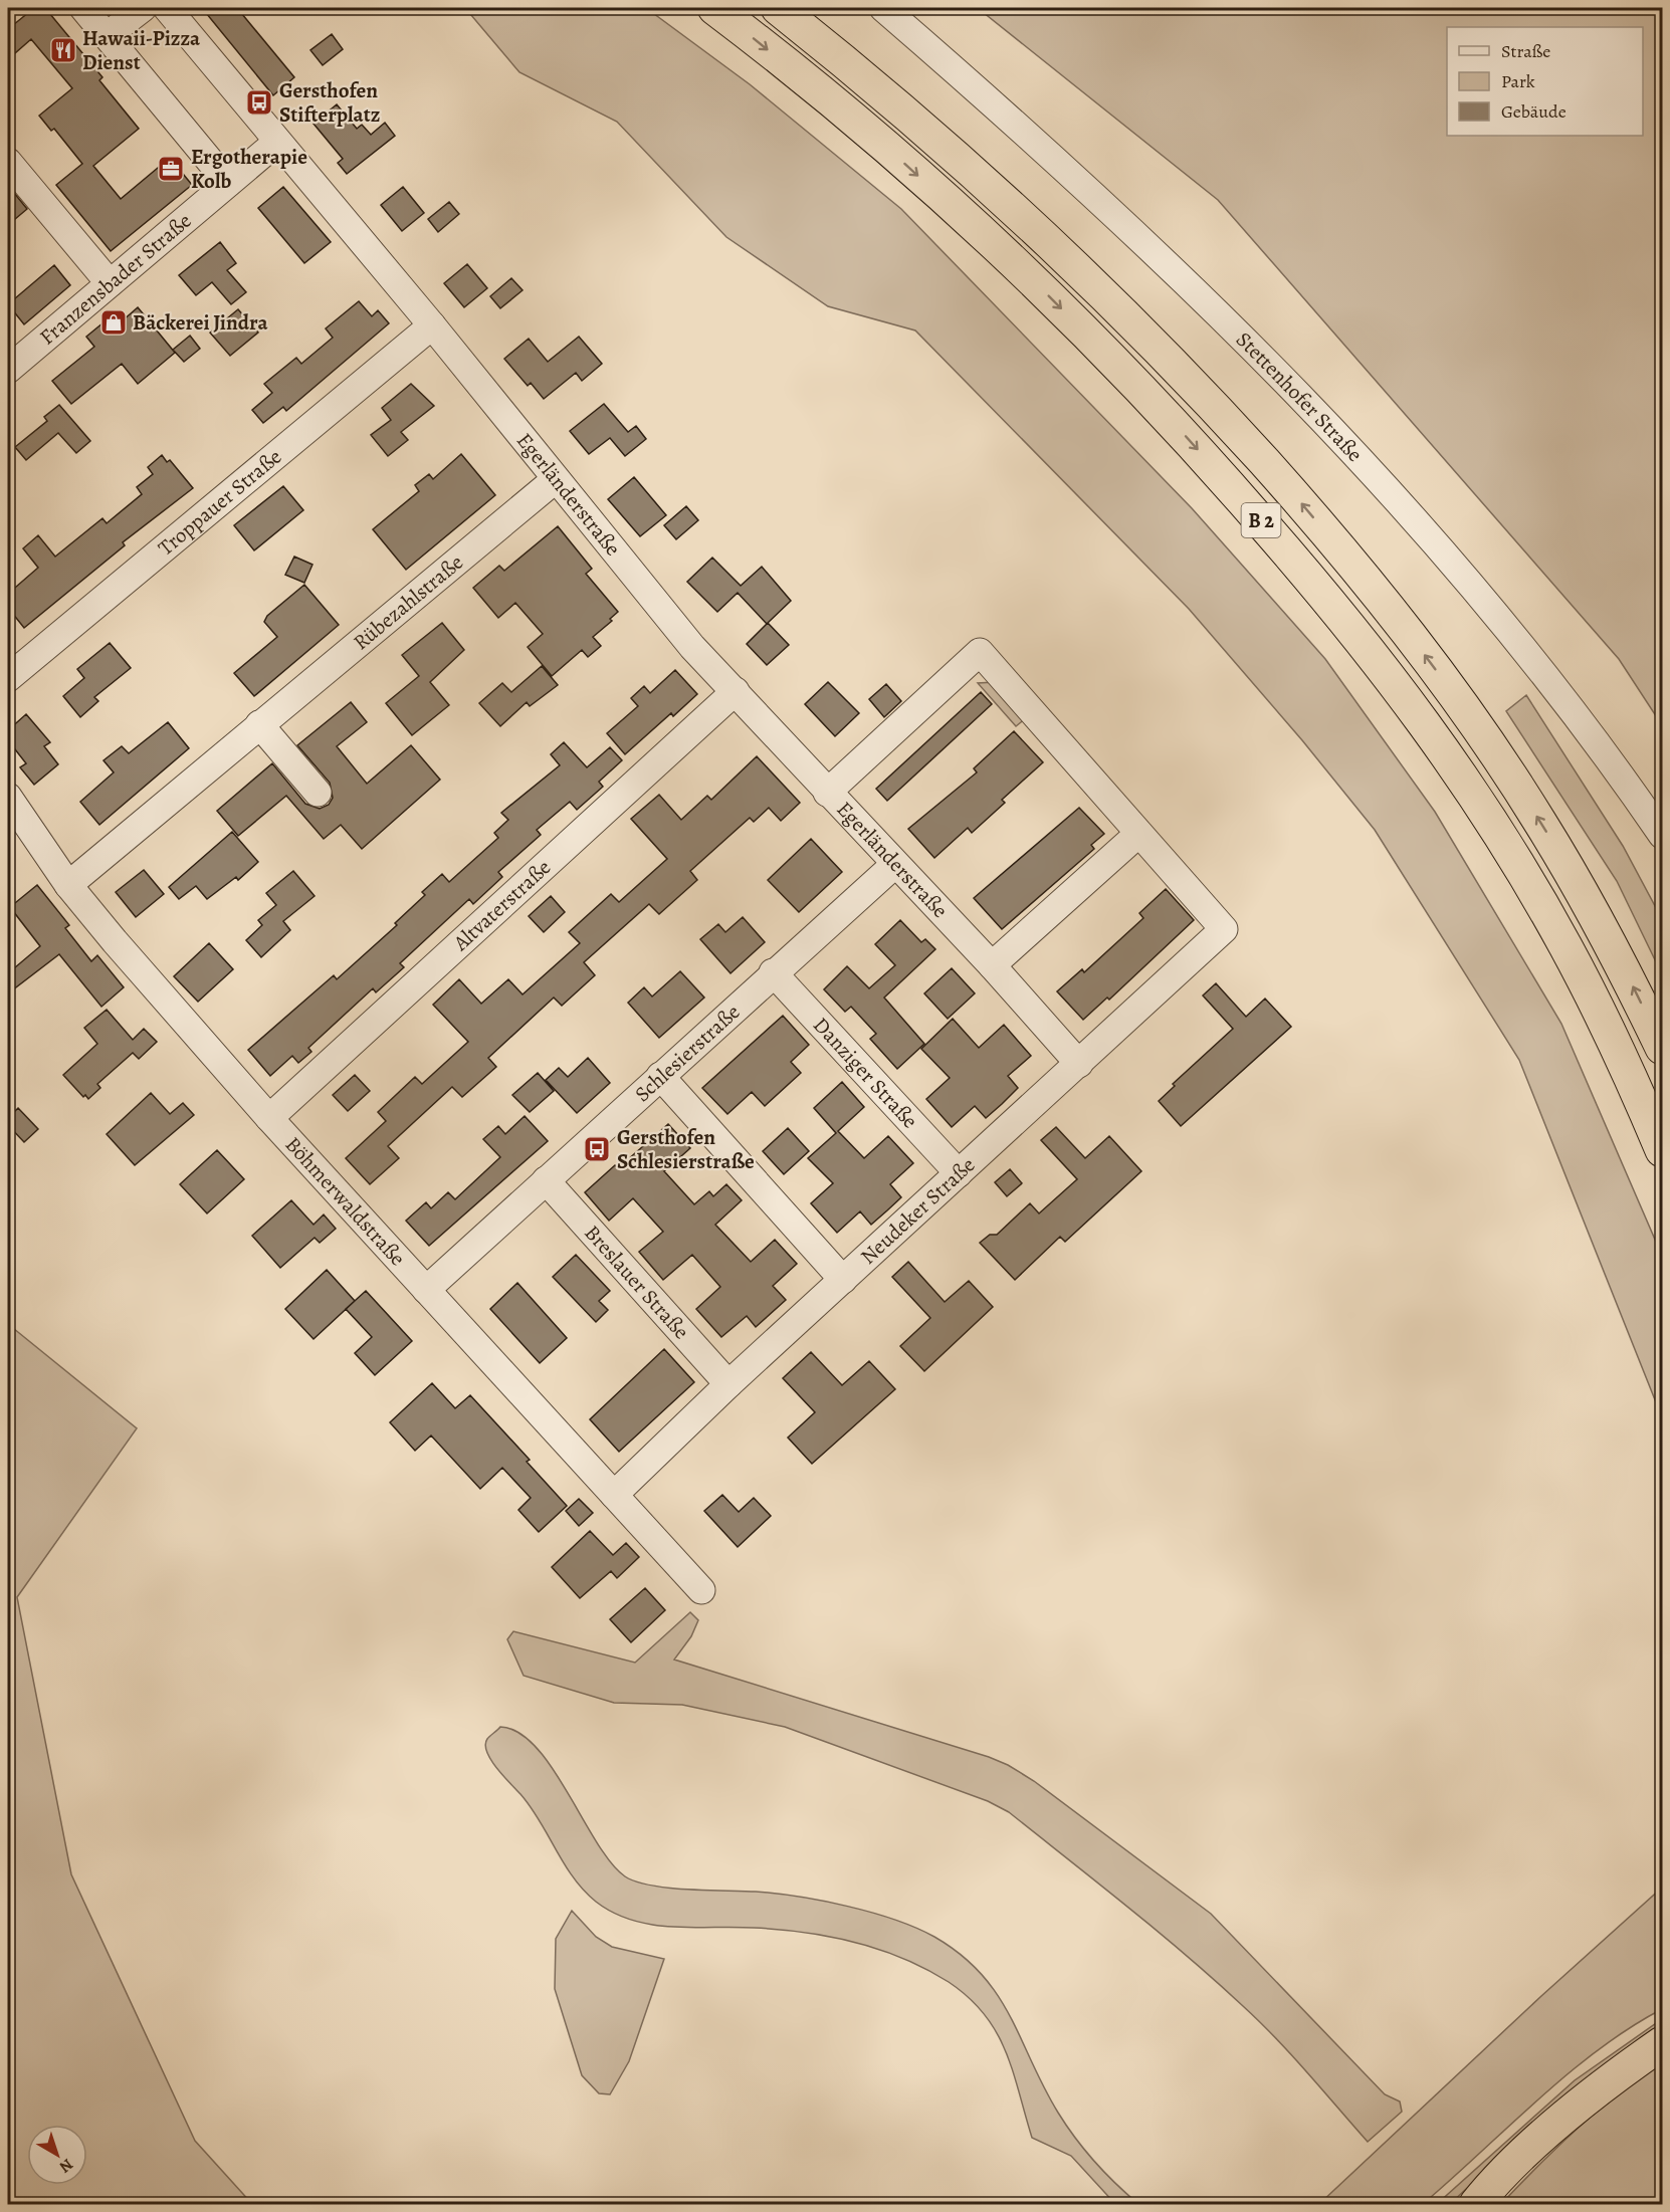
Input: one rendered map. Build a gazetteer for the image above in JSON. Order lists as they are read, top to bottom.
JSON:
{
  "streets": {
    "highway": ["B 2"],
    "street": [
      "Franzensbader Straße",
      "Stettenhofer Straße",
      "Egerländerstraße",
      "Troppauer Straße",
      "Rübezahlstraße",
      "Altvaterstraße",
      "Schlesierstraße",
      "Danziger Straße",
      "Böhmerwaldstraße",
      "Neudeker Straße",
      "Breslauer Straße"
    ]
  },
  "crossings": [
    ["Franzensbader Straße", "Egerländerstraße"],
    ["Egerländerstraße", "Troppauer Straße"],
    ["Egerländerstraße", "Rübezahlstraße"],
    ["Egerländerstraße", "Altvaterstraße"],
    ["Egerländerstraße", "Schlesierstraße"],
    ["Egerländerstraße", "Neudeker Straße"],
    ["Rübezahlstraße", "Böhmerwaldstraße"],
    ["Altvaterstraße", "Böhmerwaldstraße"],
    ["Schlesierstraße", "Danziger Straße"],
    ["Schlesierstraße", "Böhmerwaldstraße"],
    ["Schlesierstraße", "Breslauer Straße"],
    ["Danziger Straße", "Neudeker Straße"],
    ["Böhmerwaldstraße", "Neudeker Straße"],
    ["Neudeker Straße", "Breslauer Straße"]
  ],
  "places": {
    "restaurant": ["Hawaii-Pizza Dienst"],
    "bus stop": ["Gersthofen Stifterplatz", "Gersthofen Schlesierstraße"],
    "office": ["Ergotherapie Kolb"],
    "shop": ["Bäckerei Jindra"]
  },
  "legend": ["Straße", "Park", "Gebäude"],
  "north": "bottom right"
}
